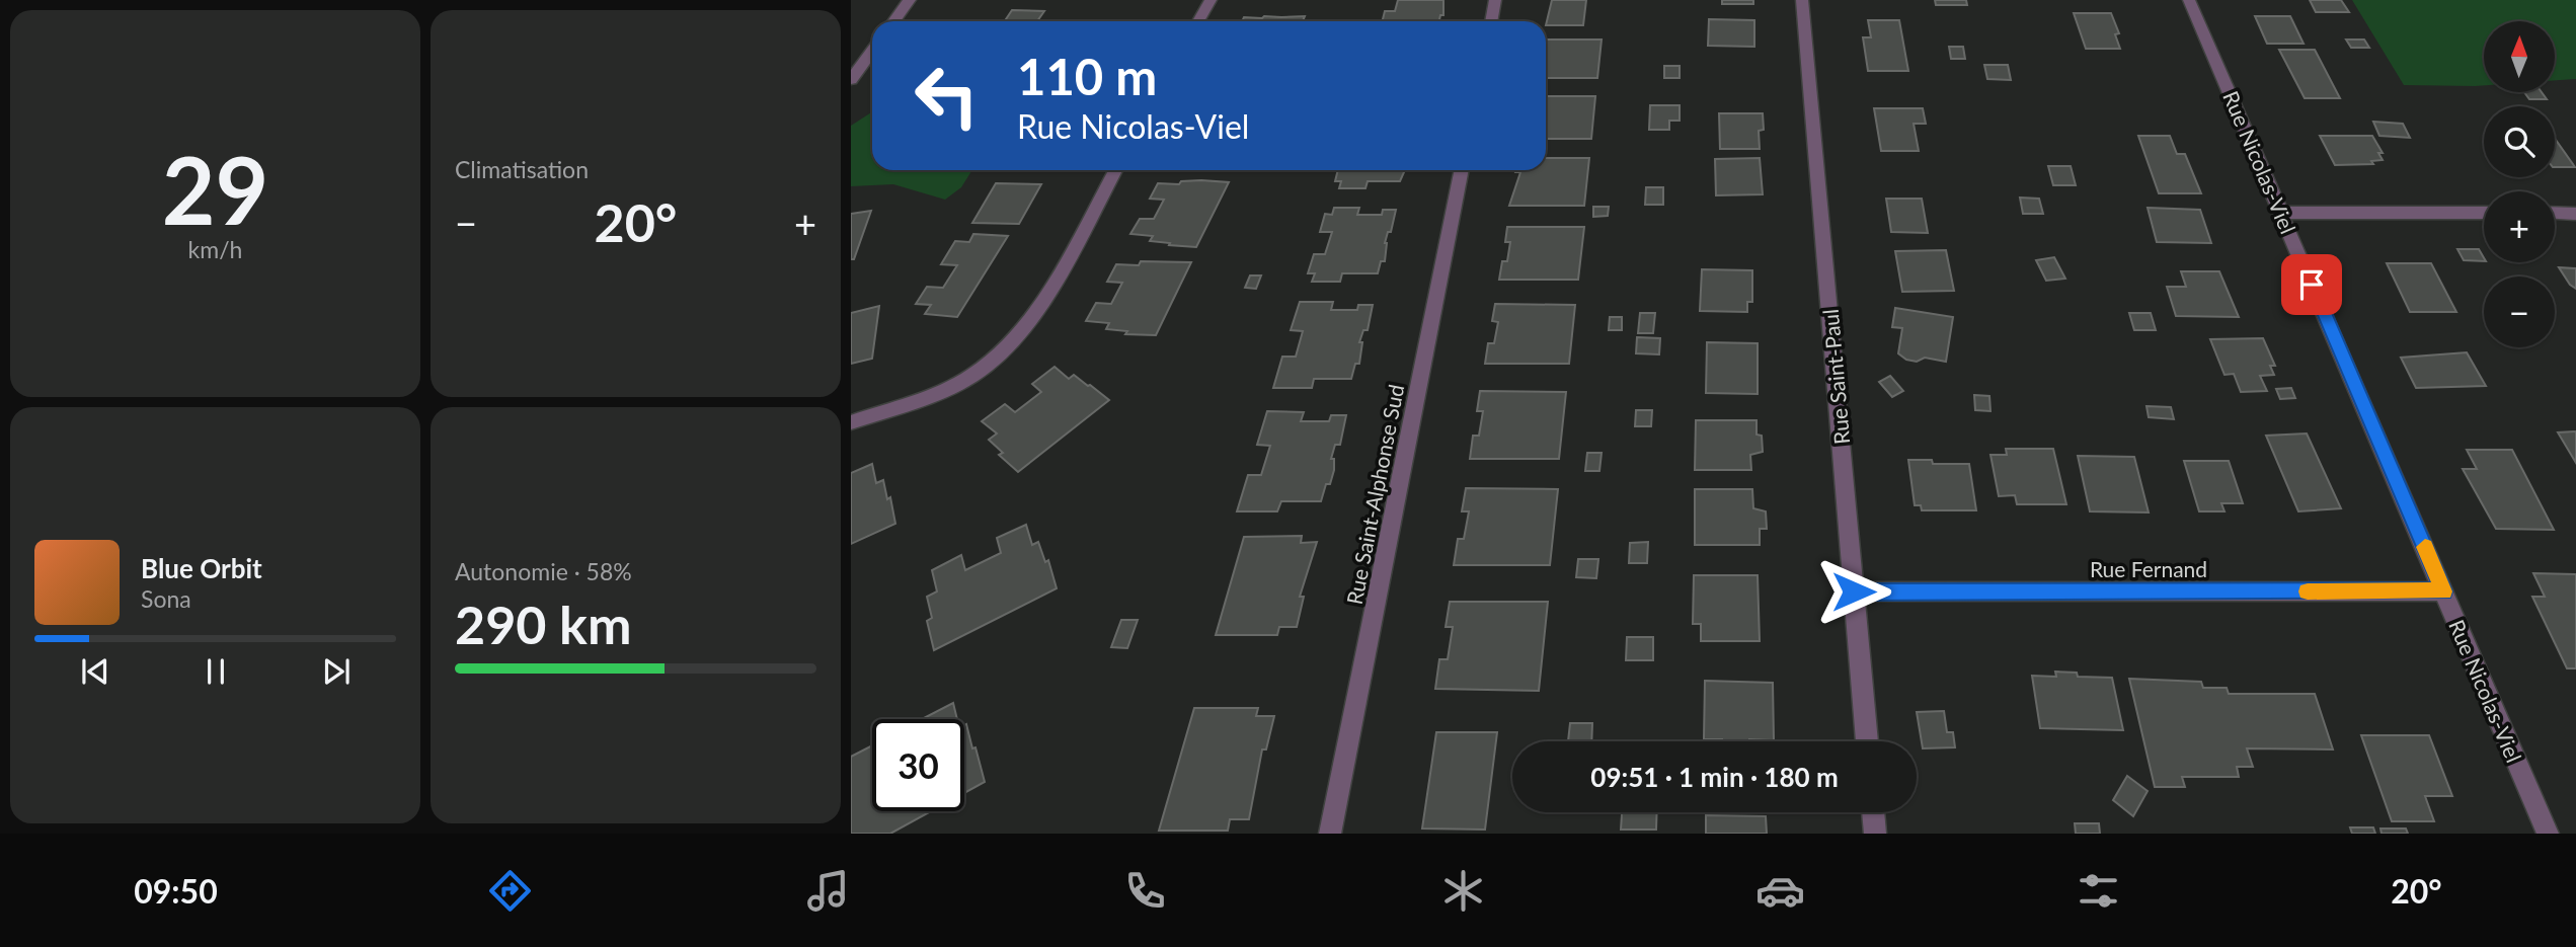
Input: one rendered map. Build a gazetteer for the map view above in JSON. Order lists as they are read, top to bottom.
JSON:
{
  "streets": {
    "street": [
      "Rue Nicolas-Viel",
      "Rue Saint-Paul",
      "Rue Saint-Alphonse Sud",
      "Rue Fernand"
    ]
  },
  "crossings": [
    ["Rue Nicolas-Viel", "Rue Fernand"],
    ["Rue Saint-Paul", "Rue Fernand"]
  ],
  "north": "top",
  "page": {
    "tile": [
      ["29", "km/h"],
      "Climatisation",
      ["Autonomie · 58%", "290 km"]
    ],
    "map_buttons": ["+", "−"],
    "turn": ["110 m", "Rue Nicolas-Viel"],
    "heat": ["−", "20°", "+"],
    "song": ["Blue Orbit", "Sona"],
    "limit": "30",
    "trip": "09:51 · 1 min · 180 m",
    "tabs": ["09:50", "20°"]
  }
}
